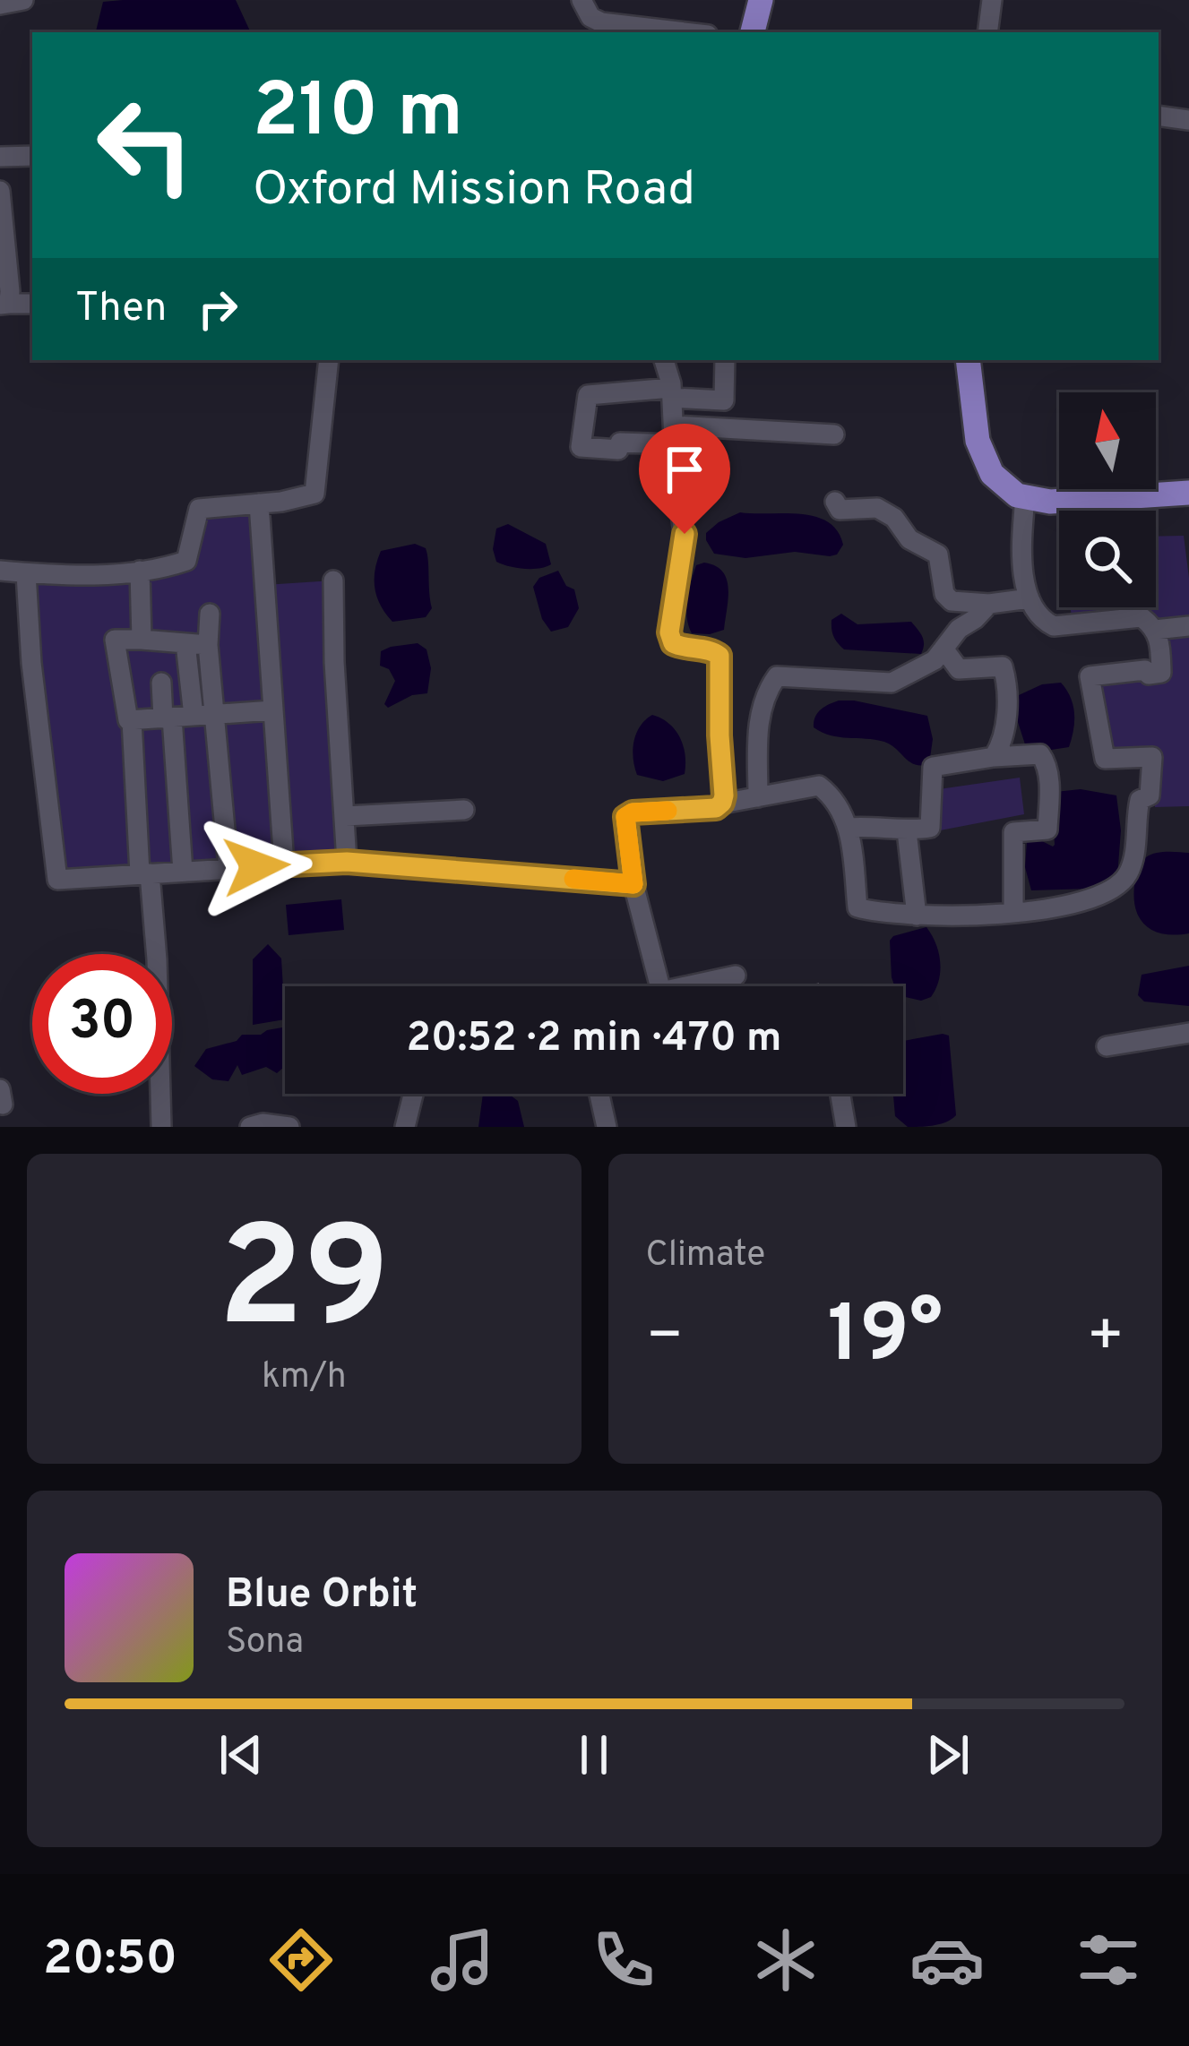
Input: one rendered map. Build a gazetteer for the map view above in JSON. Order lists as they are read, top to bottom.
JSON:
{
  "north": "top",
  "page": {
    "turn": ["210 m", "Oxford Mission Road"],
    "then": "Then",
    "limit": "30",
    "trip": "20:52 · 2 min · 470 m",
    "tile": [
      ["29", "km/h"],
      "Climate"
    ],
    "heat": ["−", "19°", "+"],
    "song": ["Blue Orbit", "Sona"],
    "tabs": "20:50"
  }
}
